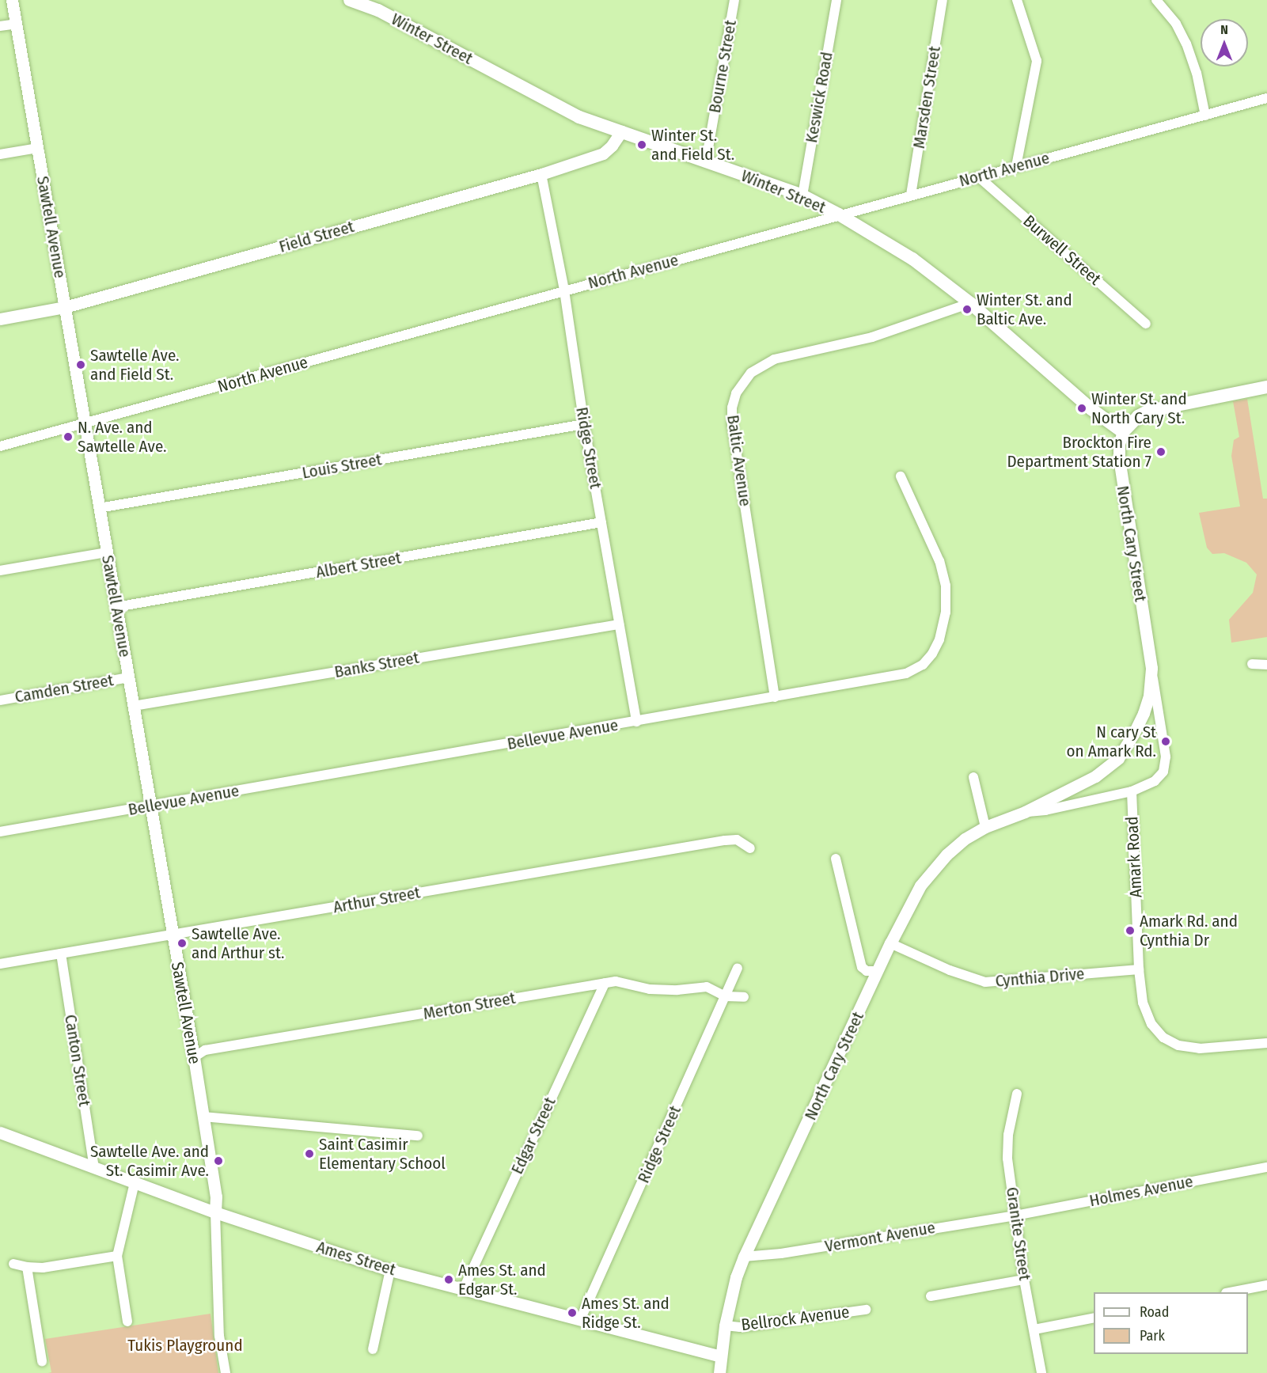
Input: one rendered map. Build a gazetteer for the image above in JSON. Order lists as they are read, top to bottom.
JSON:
{
  "streets": {
    "main road": ["Winter Street"],
    "street": [
      "Bourne Street",
      "Keswick Road",
      "Marsden Street",
      "North Avenue",
      "Sawtell Avenue",
      "Field Street",
      "Burwell Street",
      "Ridge Street",
      "Baltic Avenue",
      "Louis Street",
      "North Cary Street",
      "Albert Street",
      "Banks Street",
      "Camden Street",
      "Bellevue Avenue",
      "Amark Road",
      "Arthur Street",
      "Cynthia Drive",
      "Merton Street",
      "Canton Street",
      "Edgar Street",
      "Holmes Avenue",
      "Granite Street",
      "Vermont Avenue",
      "Ames Street",
      "Bellrock Avenue"
    ]
  },
  "crossings": [
    ["Winter Street", "Bourne Street"],
    ["Winter Street", "Keswick Road"],
    ["Winter Street", "North Avenue"],
    ["Winter Street", "Field Street"],
    ["Winter Street", "Baltic Avenue"],
    ["Winter Street", "North Cary Street"],
    ["Marsden Street", "North Avenue"],
    ["North Avenue", "Sawtell Avenue"],
    ["North Avenue", "Burwell Street"],
    ["North Avenue", "Ridge Street"],
    ["Sawtell Avenue", "Field Street"],
    ["Sawtell Avenue", "Louis Street"],
    ["Sawtell Avenue", "Albert Street"],
    ["Sawtell Avenue", "Banks Street"],
    ["Sawtell Avenue", "Camden Street"],
    ["Sawtell Avenue", "Bellevue Avenue"],
    ["Sawtell Avenue", "Arthur Street"],
    ["Sawtell Avenue", "Merton Street"],
    ["Sawtell Avenue", "Ames Street"],
    ["Field Street", "Ridge Street"],
    ["Ridge Street", "Louis Street"],
    ["Ridge Street", "Albert Street"],
    ["Ridge Street", "Banks Street"],
    ["Ridge Street", "Bellevue Avenue"],
    ["Ridge Street", "Merton Street"],
    ["Ridge Street", "Ames Street"],
    ["Baltic Avenue", "Bellevue Avenue"],
    ["North Cary Street", "Amark Road"],
    ["North Cary Street", "Cynthia Drive"],
    ["North Cary Street", "Vermont Avenue"],
    ["North Cary Street", "Ames Street"],
    ["North Cary Street", "Bellrock Avenue"],
    ["Amark Road", "Cynthia Drive"],
    ["Arthur Street", "Canton Street"],
    ["Merton Street", "Edgar Street"],
    ["Canton Street", "Ames Street"],
    ["Edgar Street", "Ames Street"],
    ["Holmes Avenue", "Granite Street"],
    ["Holmes Avenue", "Vermont Avenue"],
    ["Granite Street", "Vermont Avenue"]
  ],
  "parks": ["Tukis Playground"],
  "places": [
    "Winter St. and Field St.",
    "Winter St. and Baltic Ave.",
    "Sawtelle Ave. and Field St.",
    "Winter St. and North Cary St.",
    "N. Ave. and Sawtelle Ave.",
    "Brockton Fire Department Station 7",
    "N cary St on Amark Rd.",
    "Amark Rd. and Cynthia Dr",
    "Sawtelle Ave. and Arthur st.",
    "Saint Casimir Elementary School",
    "Sawtelle Ave. and St. Casimir Ave.",
    "Ames St. and Edgar St.",
    "Ames St. and Ridge St."
  ],
  "legend": ["Road", "Park"],
  "north": "top"
}
